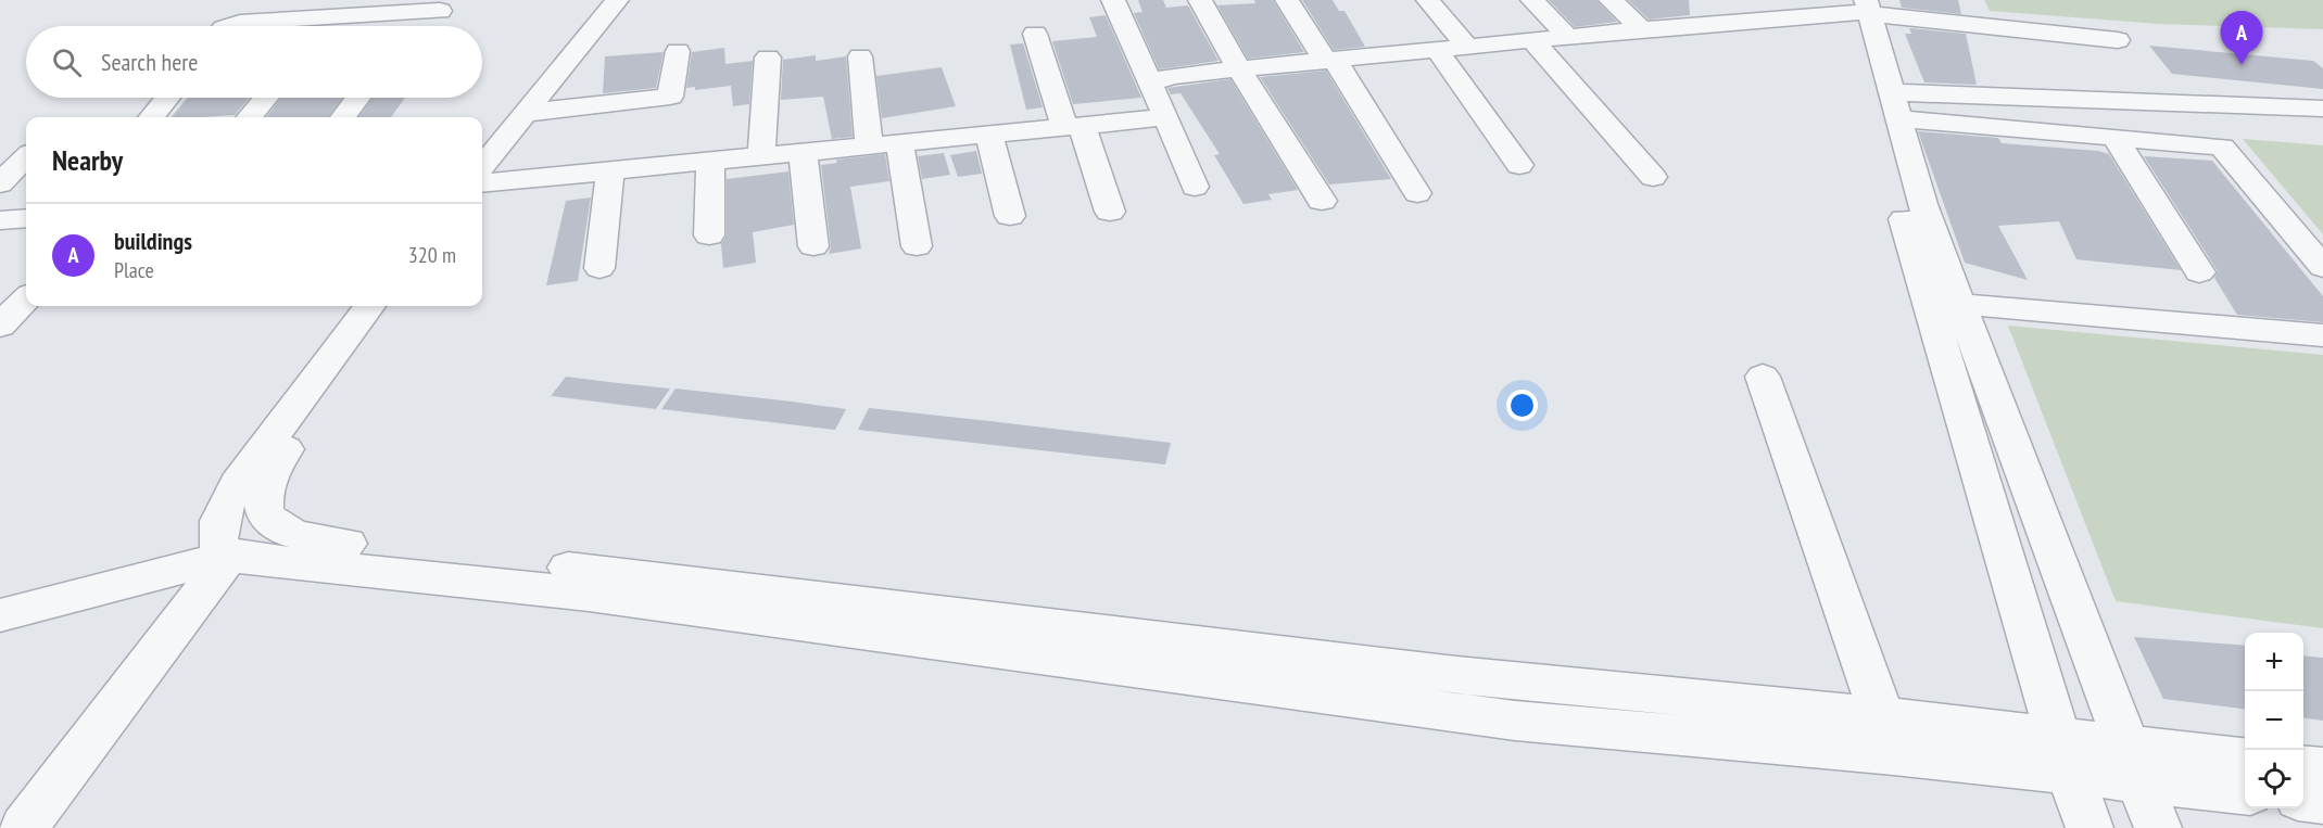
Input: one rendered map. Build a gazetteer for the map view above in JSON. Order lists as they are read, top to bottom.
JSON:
{
  "page": {
    "pins": "A",
    "search": "Search here",
    "heading": "Nearby",
    "list": [
      {
        "mark": "A",
        "name": "buildings",
        "note": "Place",
        "value": "320 m"
      }
    ],
    "map_buttons": ["+", "−"]
  }
}
